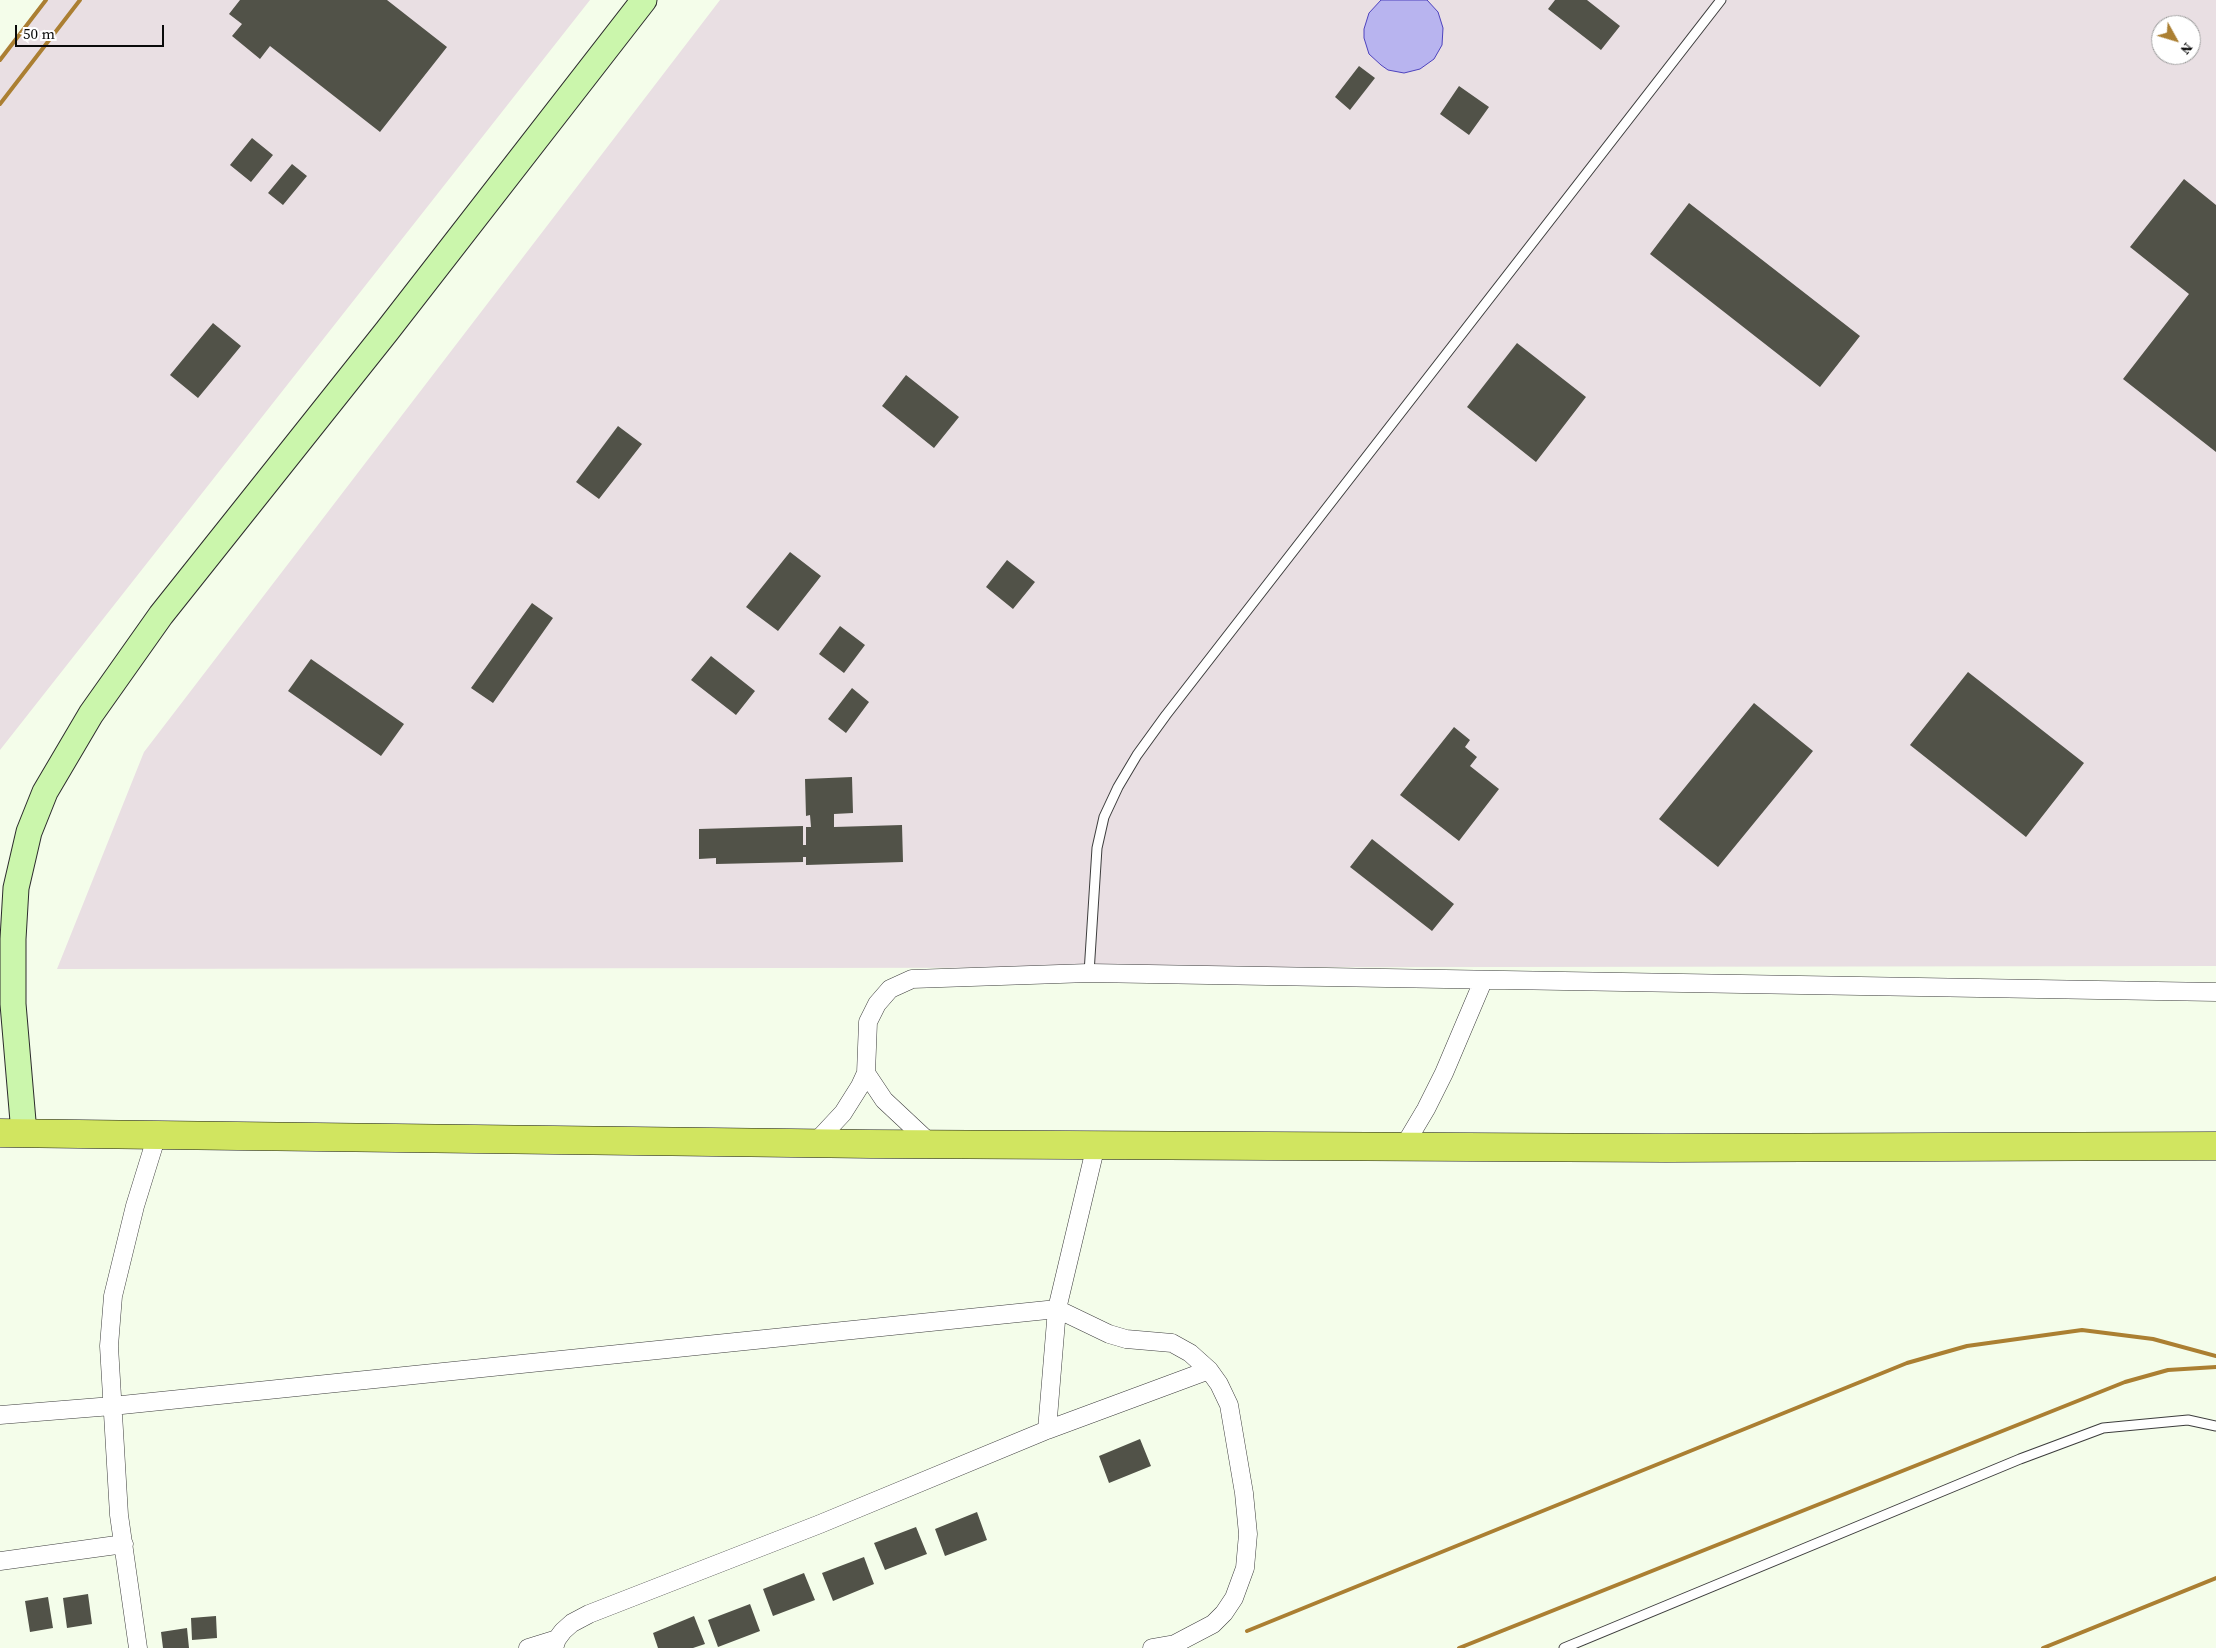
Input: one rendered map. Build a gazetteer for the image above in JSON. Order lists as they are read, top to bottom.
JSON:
{
  "scale_bar": "50 m",
  "north": "bottom right"
}
